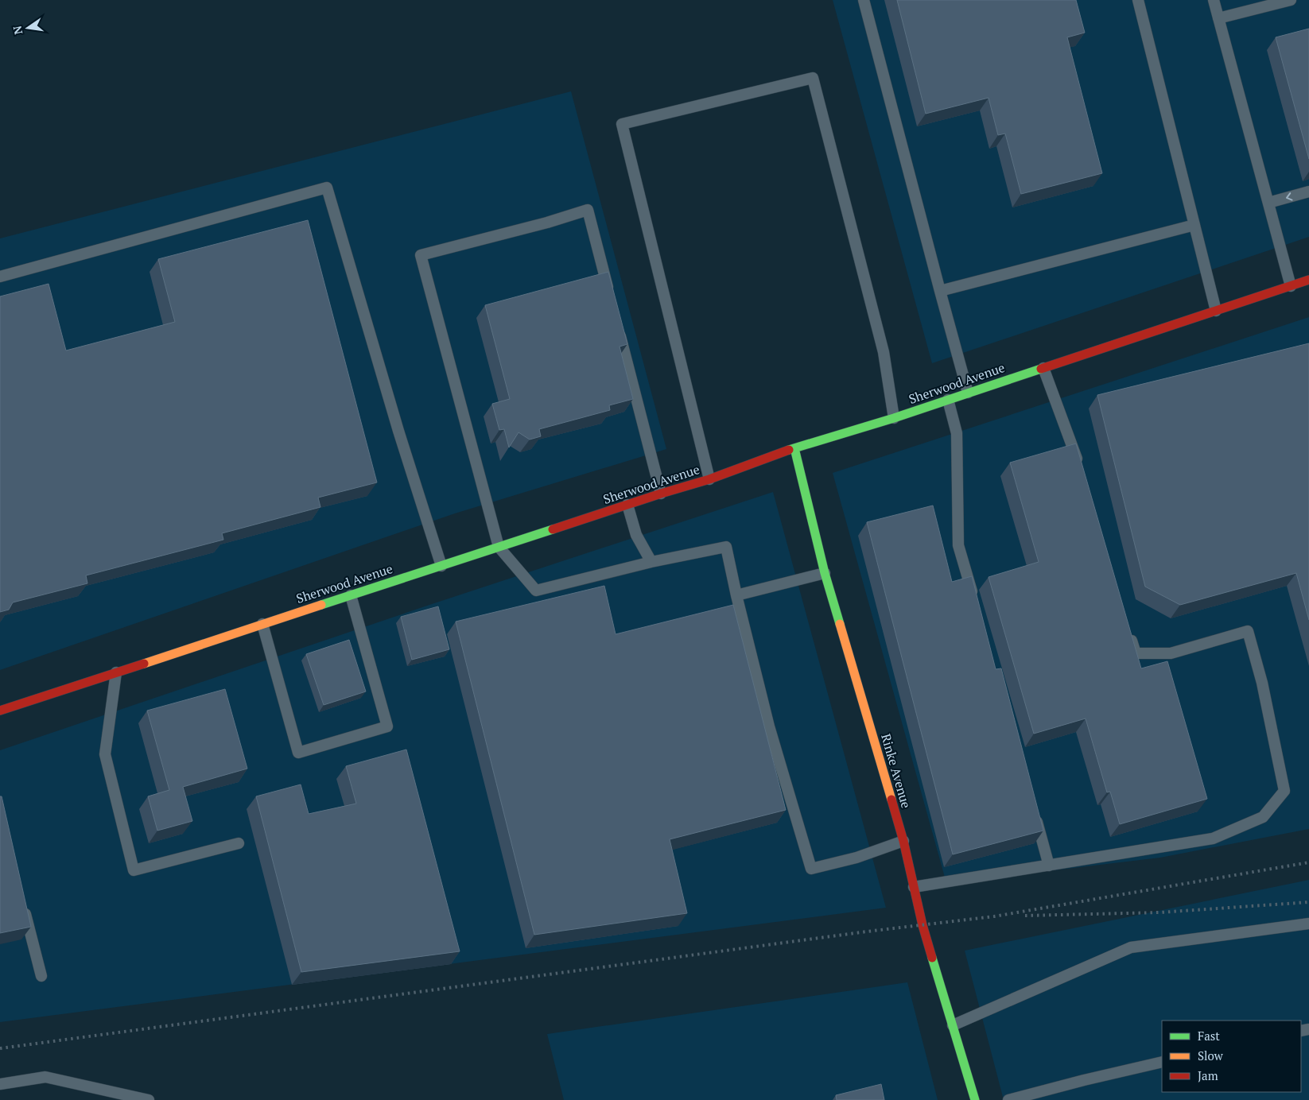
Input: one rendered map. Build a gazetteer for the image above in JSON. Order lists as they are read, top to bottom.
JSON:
{
  "streets": {
    "street": ["Sherwood Avenue", "Rinke Avenue"]
  },
  "crossings": [
    ["Sherwood Avenue", "Rinke Avenue"]
  ],
  "legend": ["Fast", "Slow", "Jam"],
  "north": "left"
}
